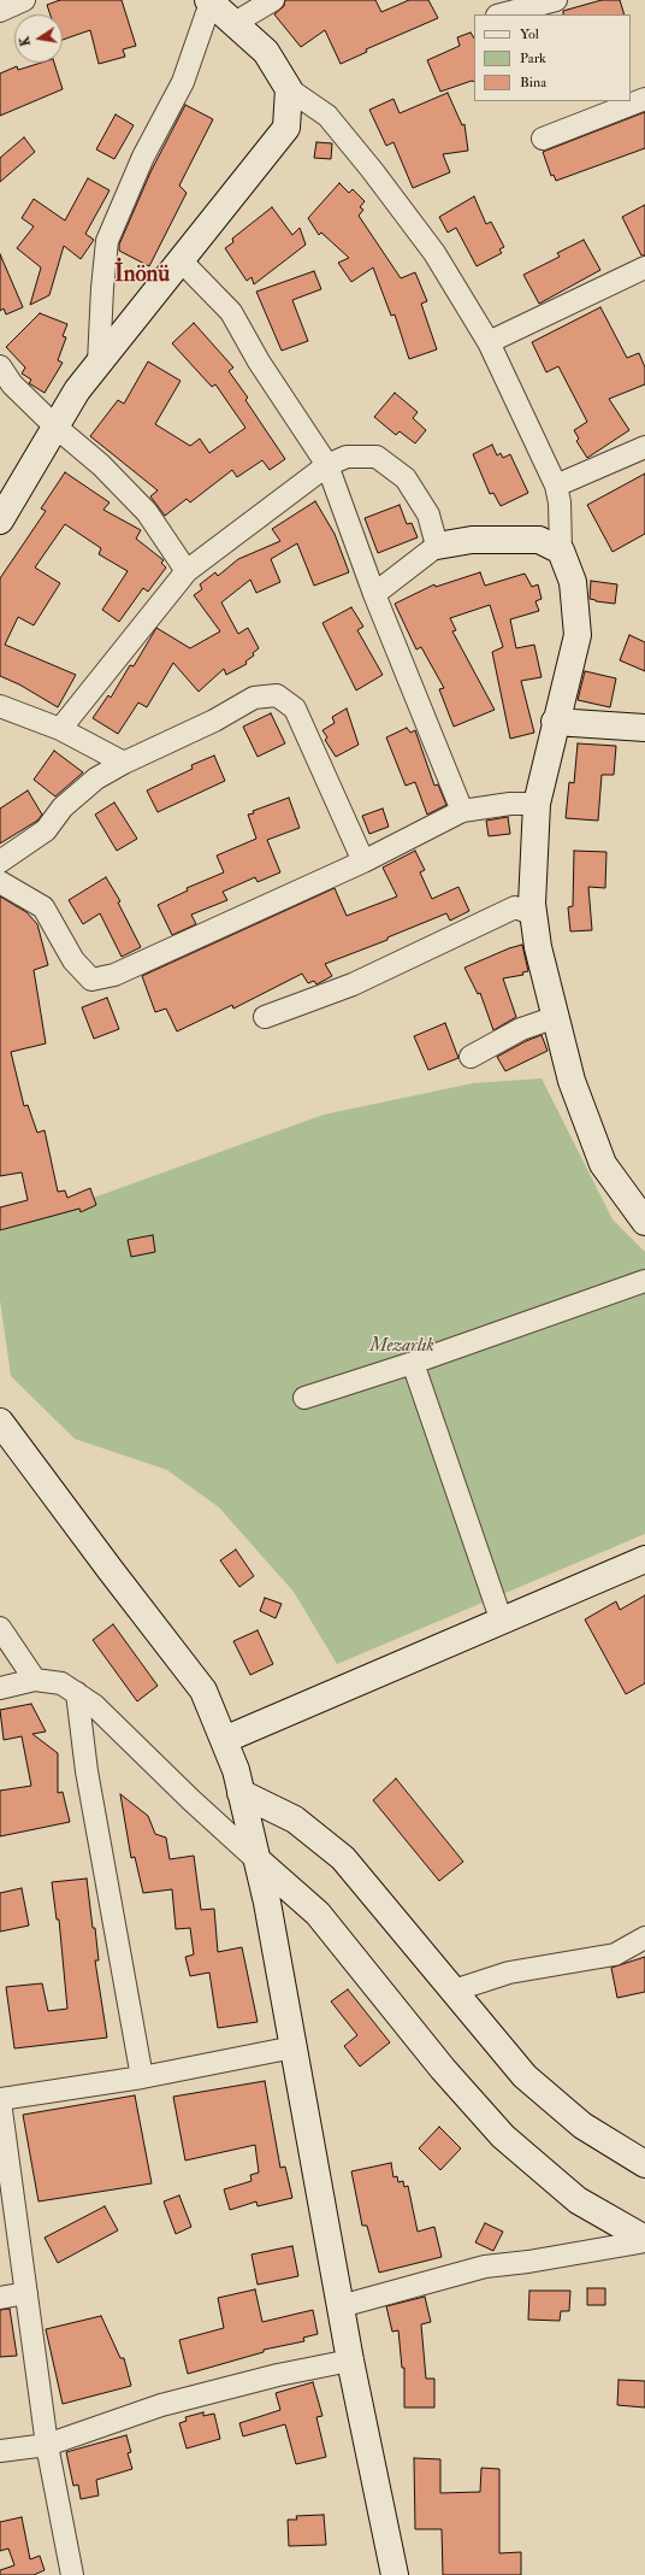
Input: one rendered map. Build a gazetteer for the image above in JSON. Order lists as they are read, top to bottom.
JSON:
{
  "districts": ["İnönü"],
  "parks": ["Mezarlık"],
  "legend": ["Yol", "Park", "Bina"],
  "north": "left"
}
